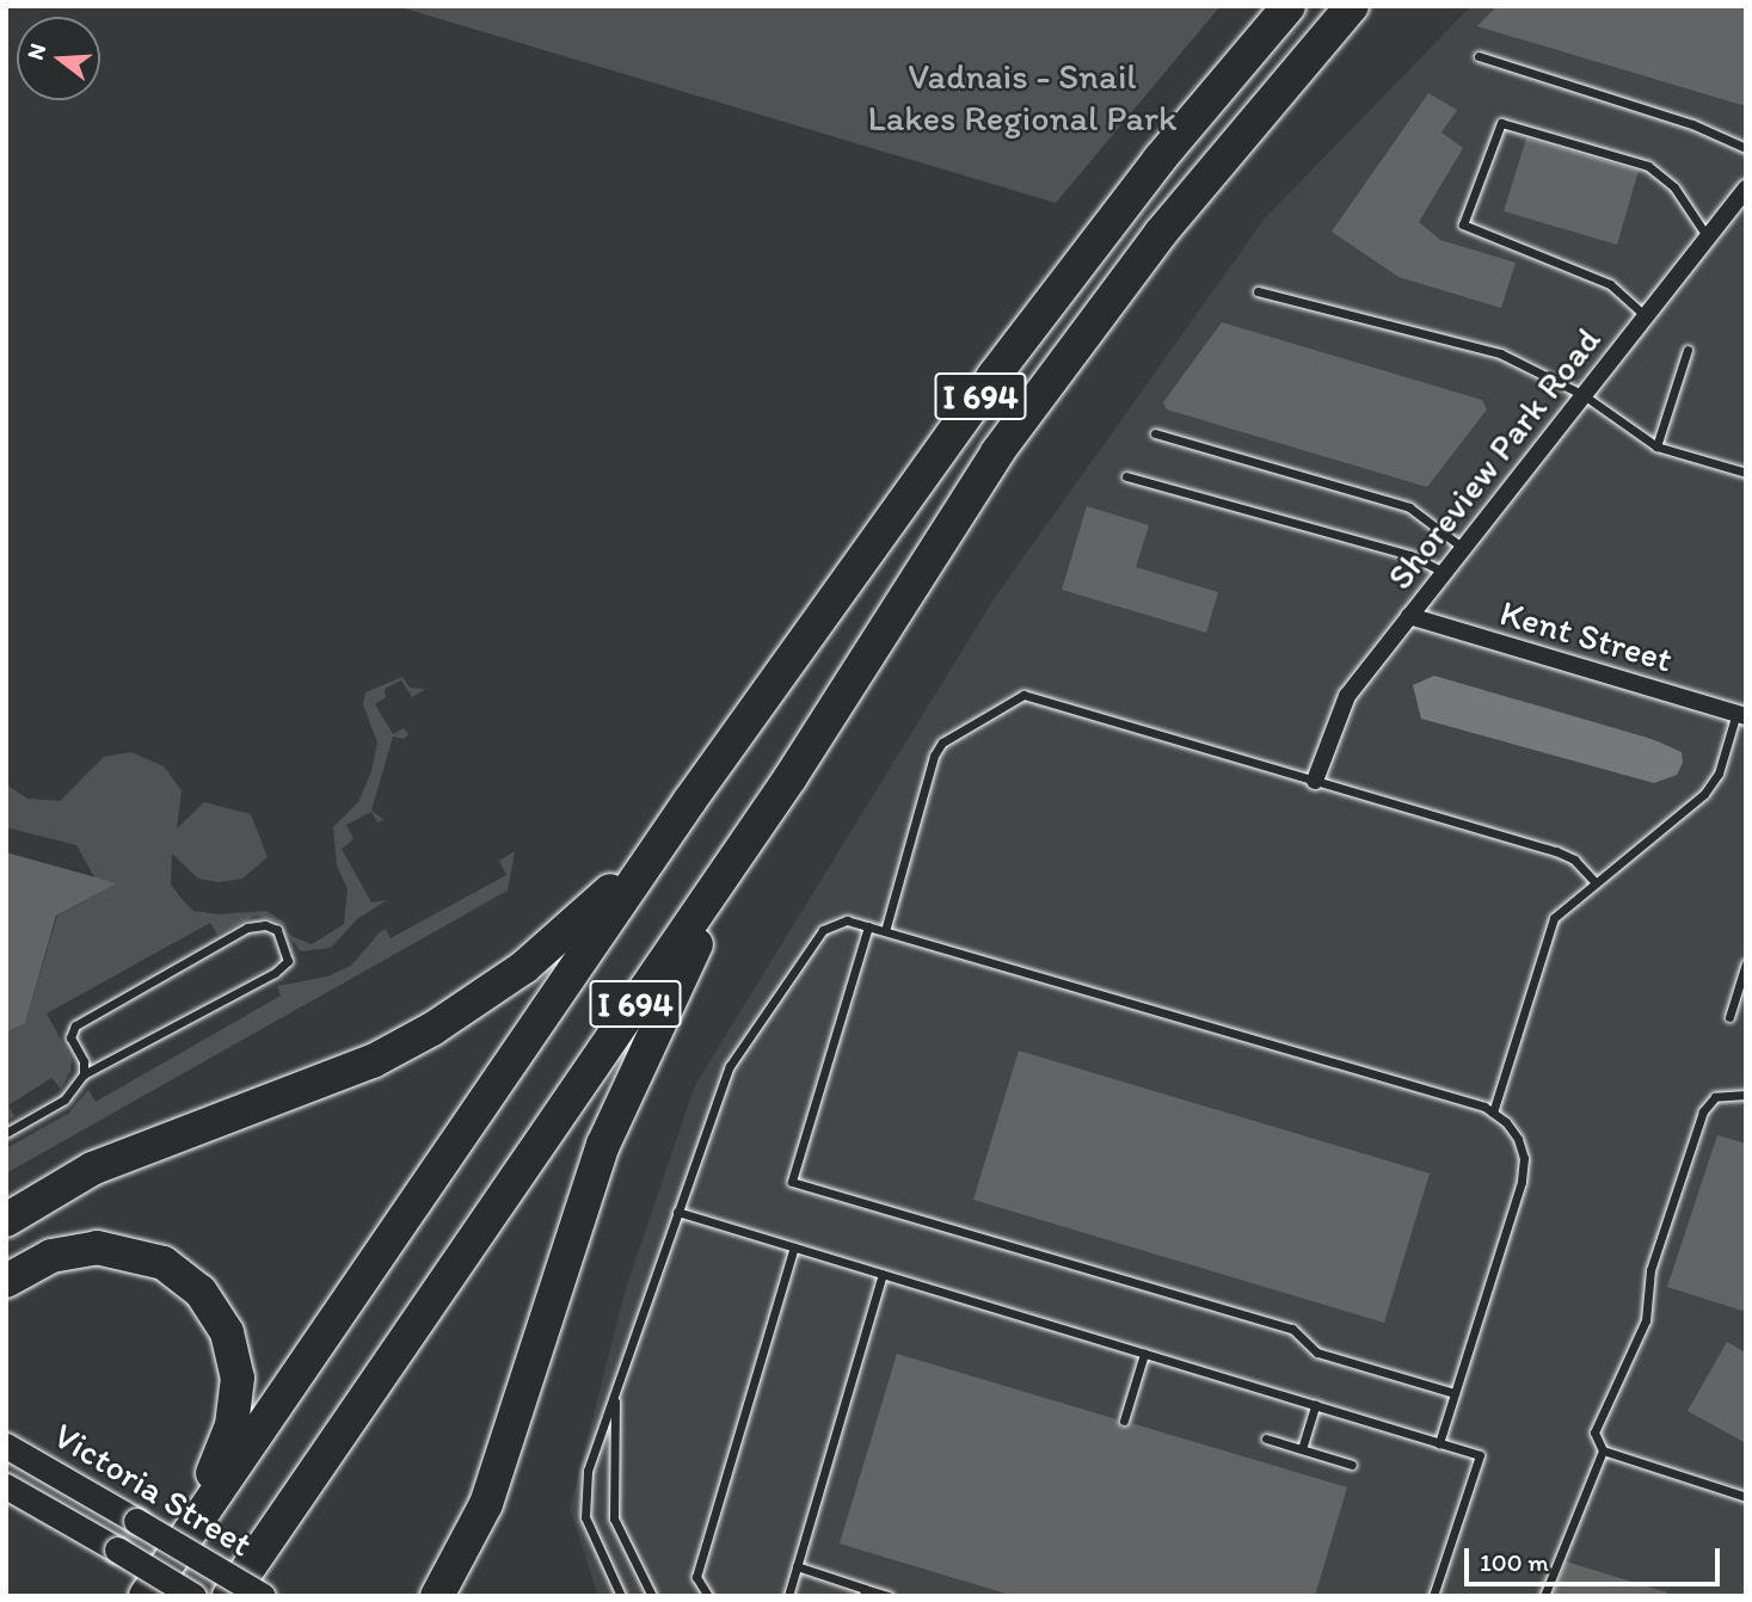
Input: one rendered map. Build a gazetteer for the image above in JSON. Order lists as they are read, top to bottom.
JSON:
{
  "streets": {
    "highway": ["I 694"],
    "street": ["Shoreview Park Road", "Kent Street", "Victoria Street"]
  },
  "crossings": [
    ["Shoreview Park Road", "Kent Street"]
  ],
  "parks": ["Vadnais - Snail Lakes Regional Park"],
  "scale_bar": "100 m",
  "north": "left"
}
